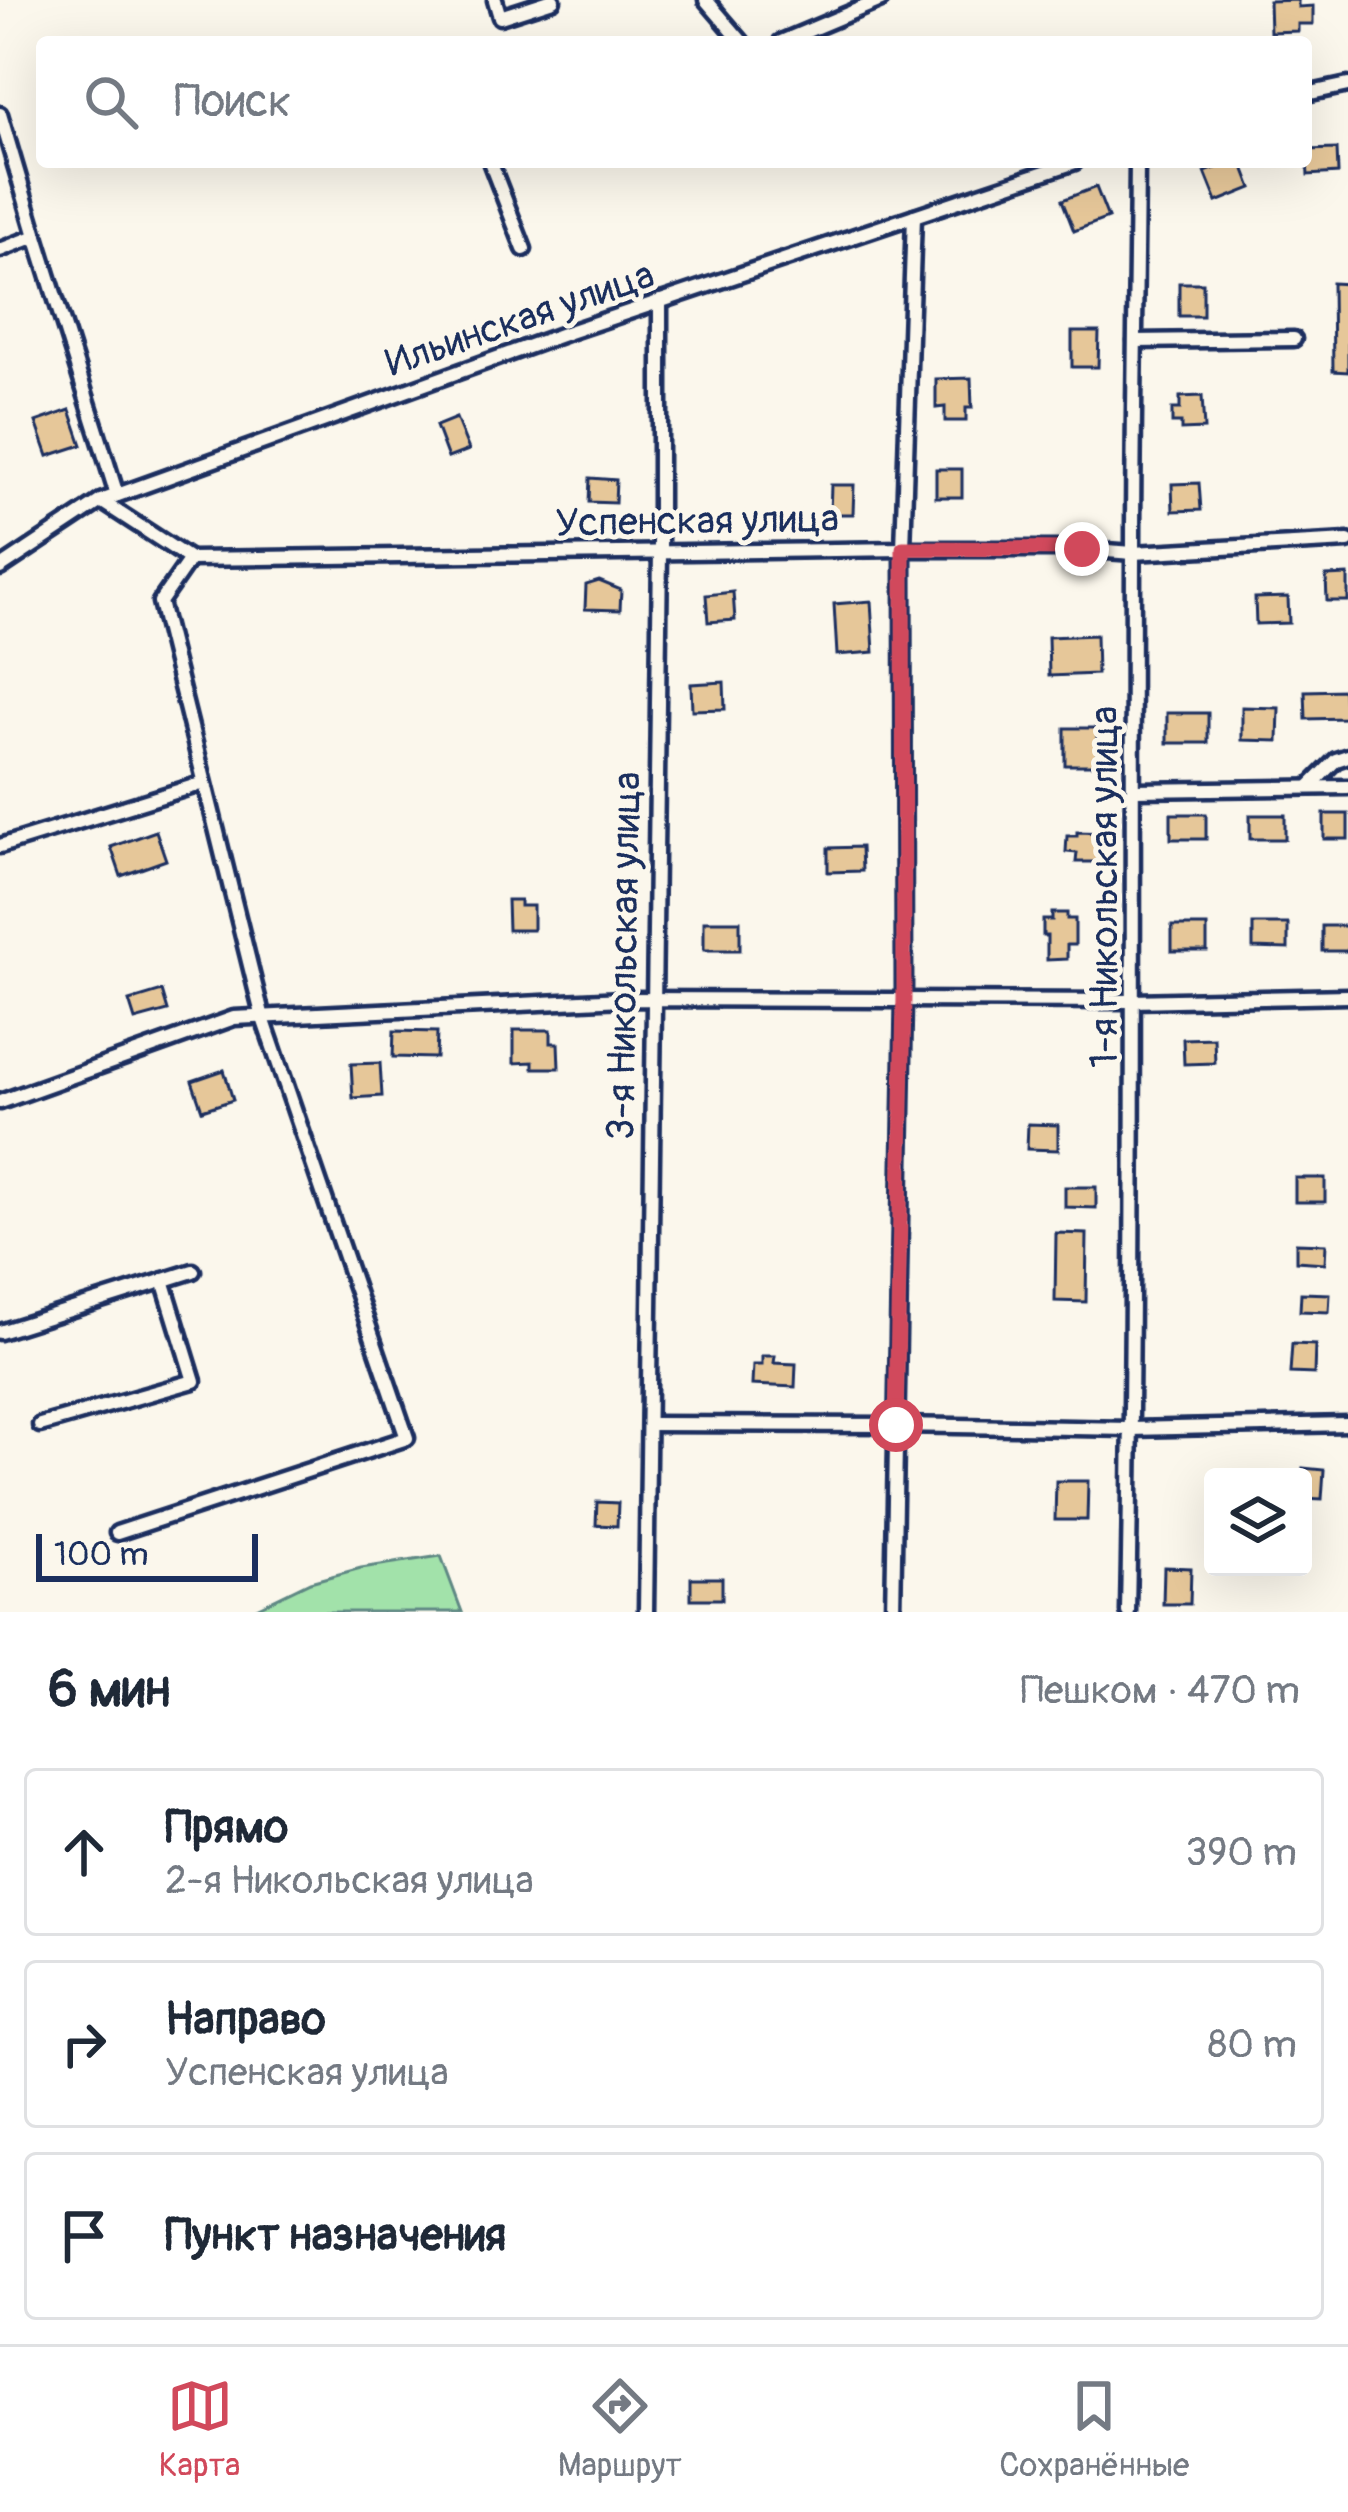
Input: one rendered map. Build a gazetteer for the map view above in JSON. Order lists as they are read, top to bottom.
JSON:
{
  "streets": {
    "street": [
      "Ильинская улица",
      "Успенская улица",
      "1-я Никольская улица",
      "3-я Никольская улица"
    ]
  },
  "crossings": [
    ["Ильинская улица", "3-я Никольская улица"],
    ["Успенская улица", "1-я Никольская улица"],
    ["Успенская улица", "3-я Никольская улица"]
  ],
  "scale_bar": "100 m",
  "page": {
    "search": "Поиск",
    "scale": "100 m",
    "heading": ["6 мин", "Пешком · 470 m"],
    "list": [
      ["Прямо", "2-я Никольская улица", "390 m"],
      ["Направо", "Успенская улица", "80 m"],
      "Пункт назначения"
    ],
    "nav": ["Карта", "Маршрут", "Сохранённые"]
  }
}
